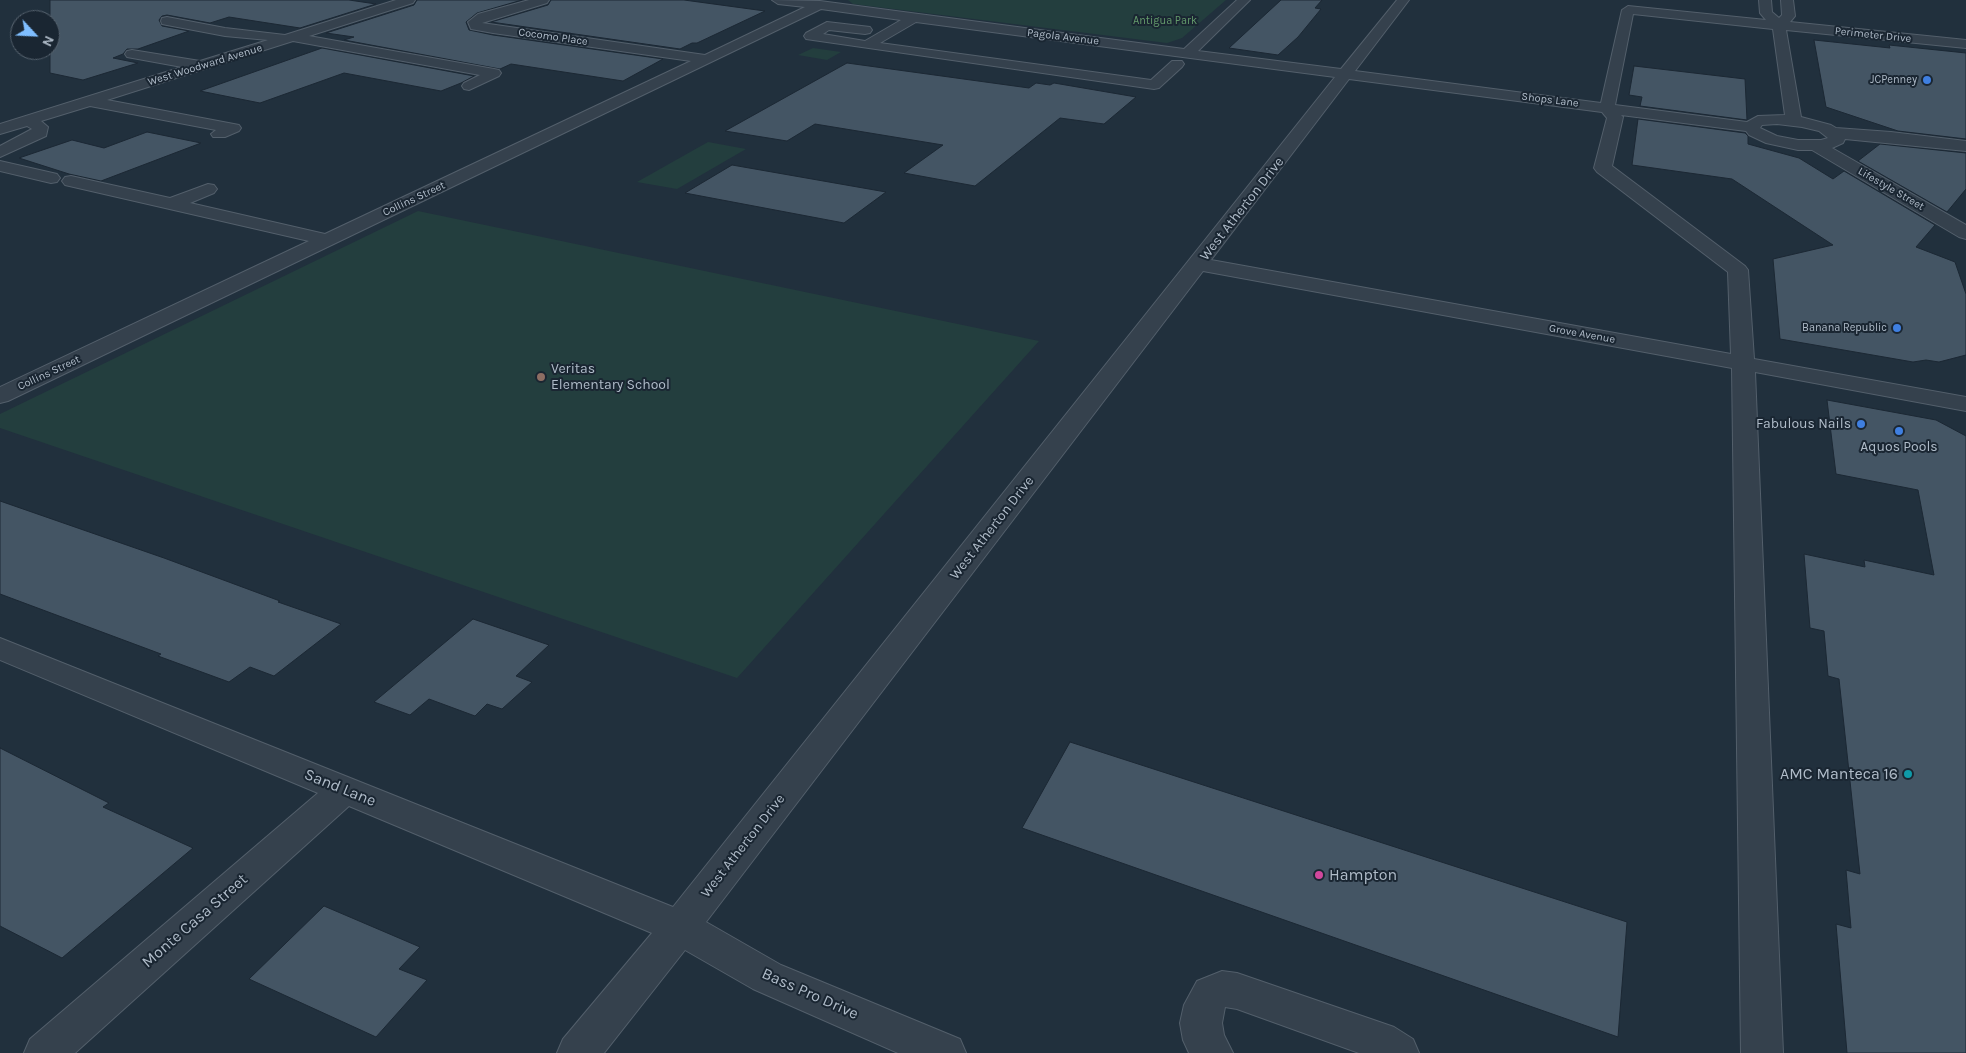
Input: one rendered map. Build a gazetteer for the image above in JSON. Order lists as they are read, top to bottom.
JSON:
{
  "streets": {
    "street": [
      "Perimeter Drive",
      "Cocomo Place",
      "Pagola Avenue",
      "West Woodward Avenue",
      "Shops Lane",
      "Lifestyle Street",
      "Collins Street",
      "West Atherton Drive",
      "Grove Avenue",
      "Sand Lane",
      "Monte Casa Street",
      "Bass Pro Drive"
    ]
  },
  "crossings": [
    ["Perimeter Drive", "Shops Lane"],
    ["Cocomo Place", "Collins Street"],
    ["Pagola Avenue", "Shops Lane"],
    ["Pagola Avenue", "Collins Street"],
    ["Pagola Avenue", "West Atherton Drive"],
    ["Shops Lane", "West Atherton Drive"],
    ["West Atherton Drive", "Grove Avenue"],
    ["West Atherton Drive", "Sand Lane"],
    ["West Atherton Drive", "Bass Pro Drive"],
    ["Sand Lane", "Monte Casa Street"],
    ["Sand Lane", "Bass Pro Drive"]
  ],
  "parks": ["Antigua Park"],
  "places": [
    "JCPenney",
    "Banana Republic",
    "Veritas Elementary School",
    "Fabulous Nails",
    "Aquos Pools",
    "AMC Manteca 16",
    "Hampton"
  ],
  "north": "bottom right"
}
